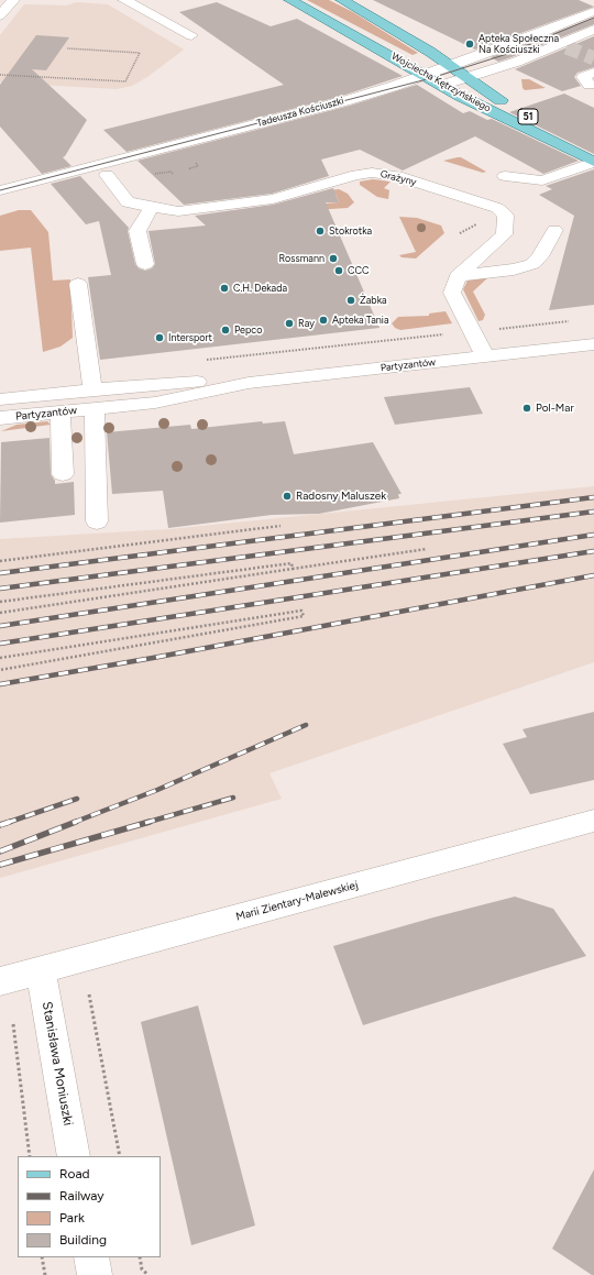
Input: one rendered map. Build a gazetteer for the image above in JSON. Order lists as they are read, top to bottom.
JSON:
{
  "streets": {
    "main road": ["Wojciecha Kętrzyńskiego", "51"],
    "street": [
      "Tadeusza Kościuszki",
      "Grażyny",
      "Partyzantów",
      "Marii Zientary-Malewskiej",
      "Stanisława Moniuszki"
    ]
  },
  "crossings": [
    ["Wojciecha Kętrzyńskiego", "Tadeusza Kościuszki"],
    ["Tadeusza Kościuszki", "Grażyny"],
    ["Marii Zientary-Malewskiej", "Stanisława Moniuszki"]
  ],
  "places": [
    "Apteka Społeczna Na Kościuszki",
    "Stokrotka",
    "Rossmann",
    "CCC",
    "C.H. Dekada",
    "Żabka",
    "Apteka Tania",
    "Ray",
    "Pepco",
    "Intersport",
    "Pol-Mar",
    "Radosny Maluszek"
  ],
  "legend": [
    "Road",
    "Railway",
    "Park",
    "Building"
  ]
}
